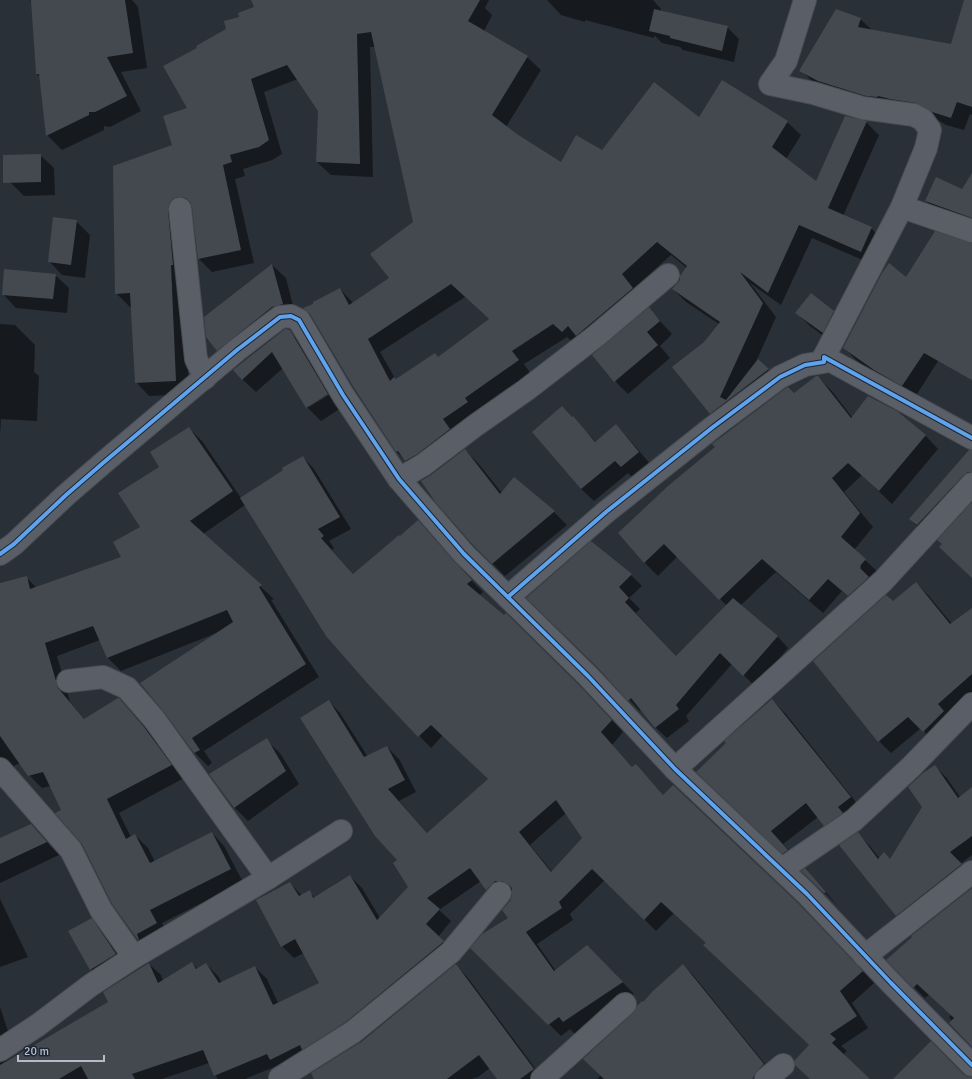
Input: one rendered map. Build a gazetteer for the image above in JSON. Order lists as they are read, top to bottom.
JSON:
{
  "scale_bar": "20 m"
}
